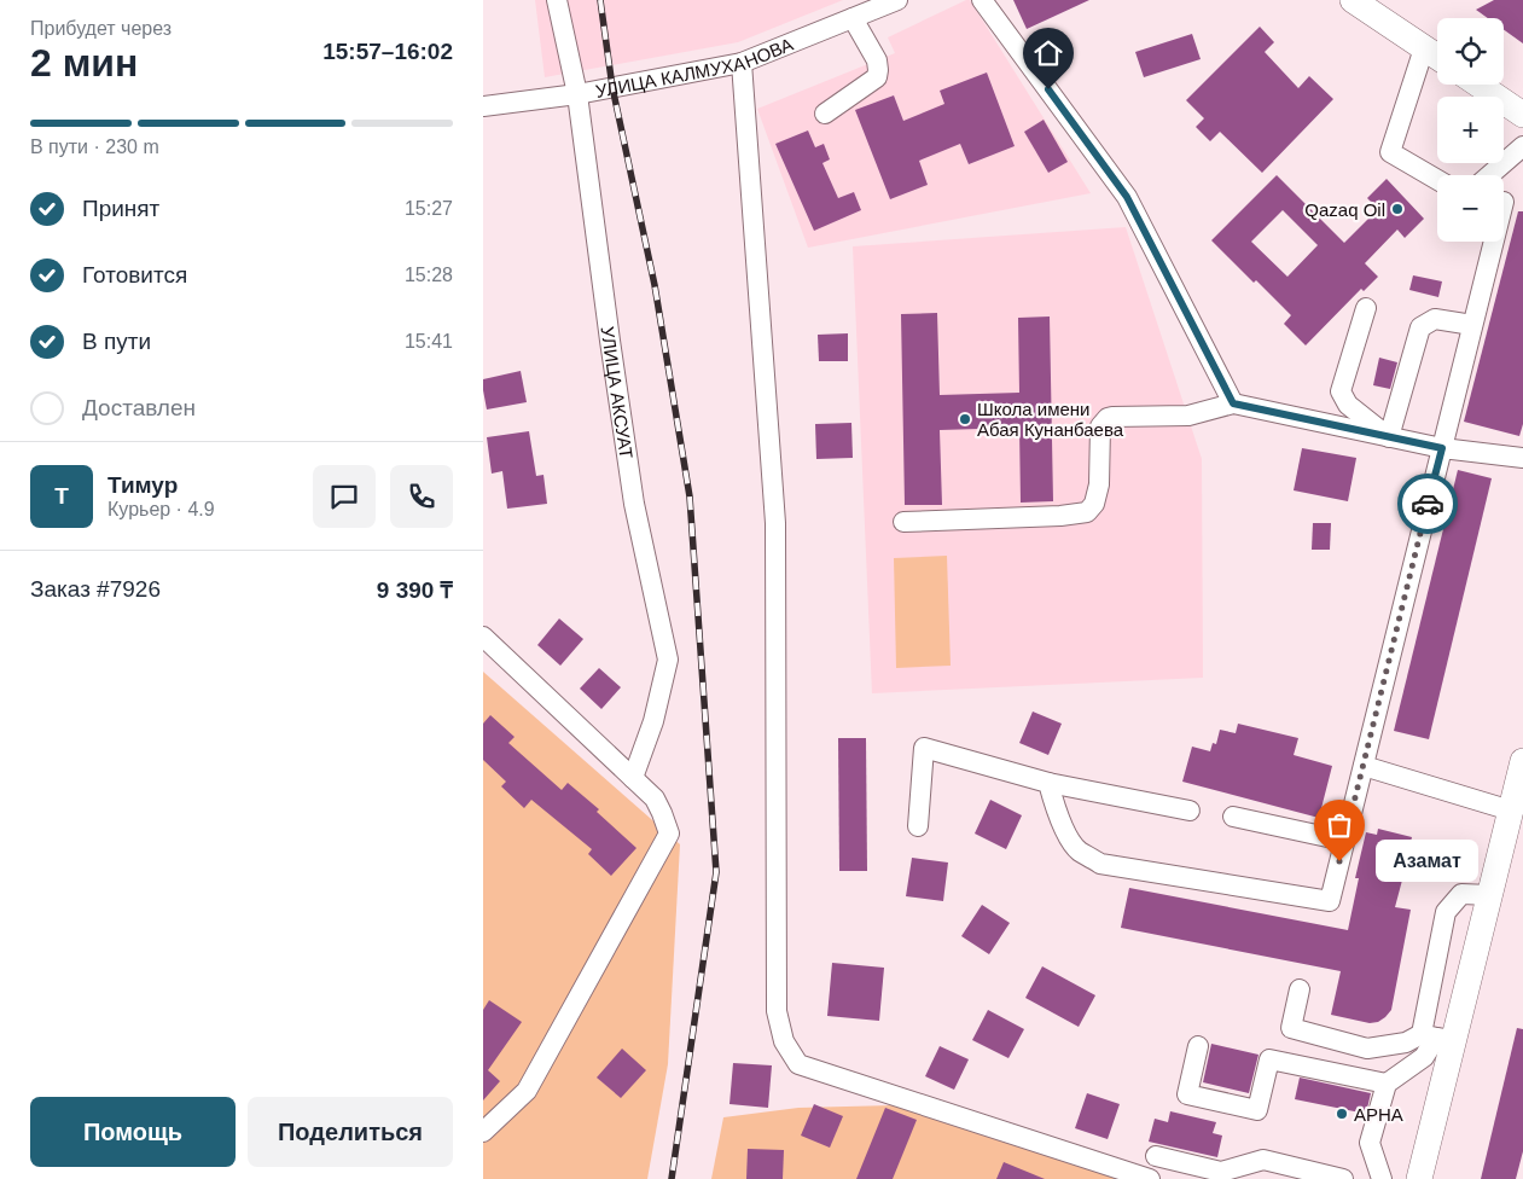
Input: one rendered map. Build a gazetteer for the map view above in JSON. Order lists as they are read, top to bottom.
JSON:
{
  "streets": {
    "street": ["УЛИЦА КАЛМУХАНОВА", "УЛИЦА АКСУАТ"]
  },
  "crossings": [
    ["УЛИЦА КАЛМУХАНОВА", "УЛИЦА АКСУАТ"]
  ],
  "places": [
    "Qazaq Oil",
    "Школа имени Абая Кунанбаева",
    "Азамат",
    "АРНА"
  ],
  "page": {
    "heading": ["2 мин", "Прибудет через", "15:57–16:02"],
    "panel": [
      "Тимур",
      "Курьер · 4.9",
      "Заказ #7926",
      "9 390 ₸"
    ],
    "map_buttons": ["+", "−"],
    "bar": "В пути · 230 m",
    "list": [
      ["Принят", "15:27"],
      ["Готовится", "15:28"],
      ["В пути", "15:41"],
      "Доставлен"
    ],
    "round": "Т",
    "bubble": "Азамат",
    "buttons": ["Помощь", "Поделиться"]
  }
}
